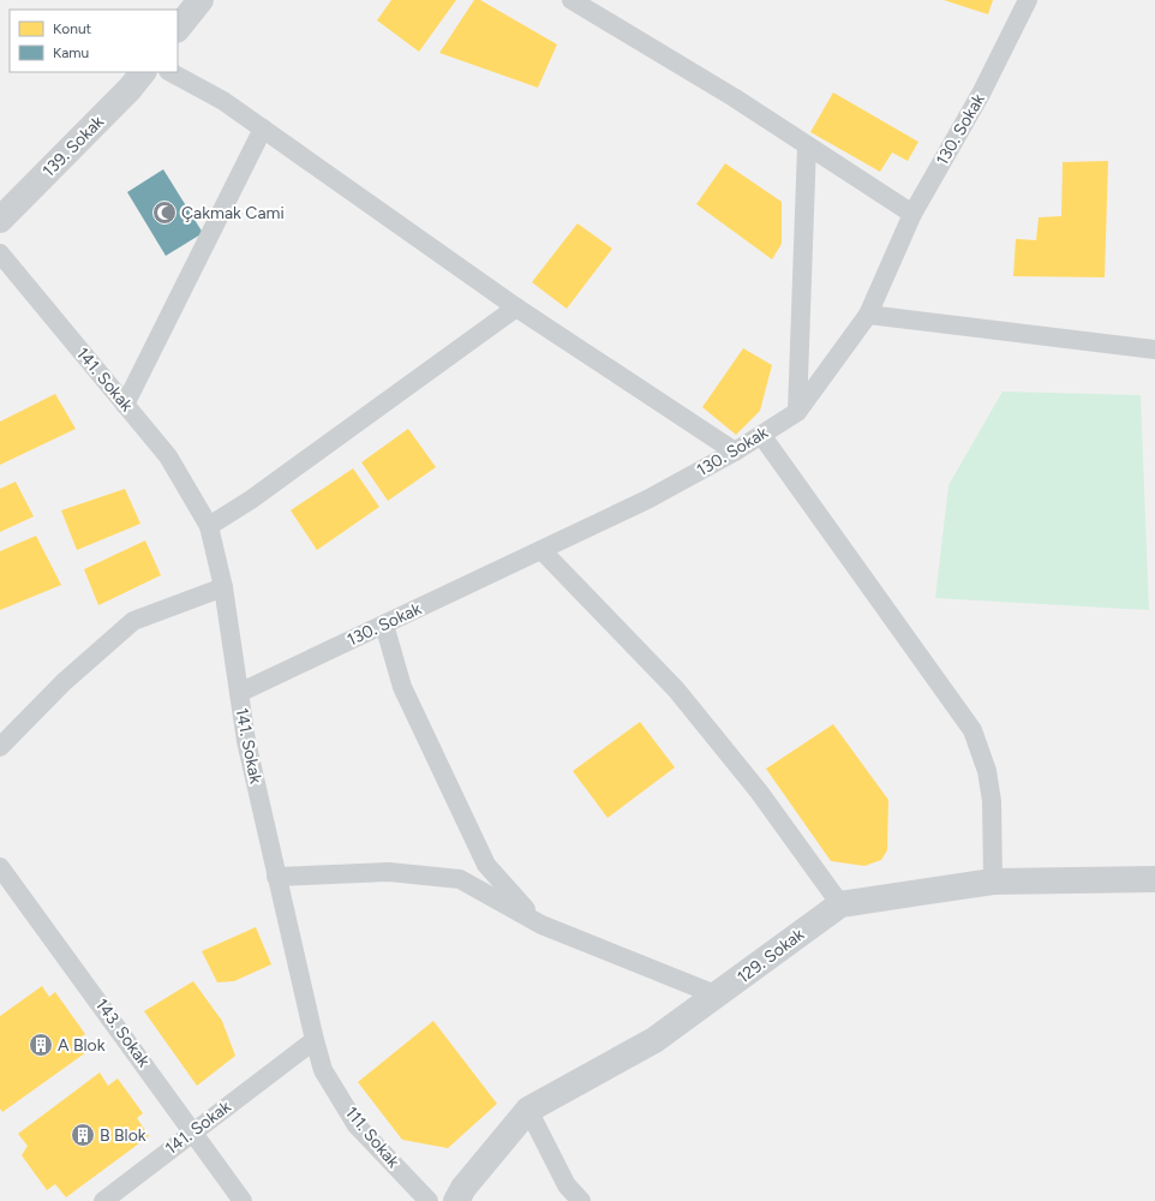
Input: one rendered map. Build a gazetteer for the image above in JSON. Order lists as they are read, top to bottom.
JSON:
{
  "streets": {
    "street": [
      "130. Sokak",
      "139. Sokak",
      "141. Sokak",
      "129. Sokak",
      "143. Sokak",
      "111. Sokak"
    ]
  },
  "crossings": [
    ["130. Sokak", "141. Sokak"],
    ["141. Sokak", "143. Sokak"],
    ["141. Sokak", "111. Sokak"]
  ],
  "places": {
    "mosque": ["Çakmak Cami"],
    "building": ["A Blok", "B Blok"]
  },
  "legend": ["Konut", "Kamu"]
}
